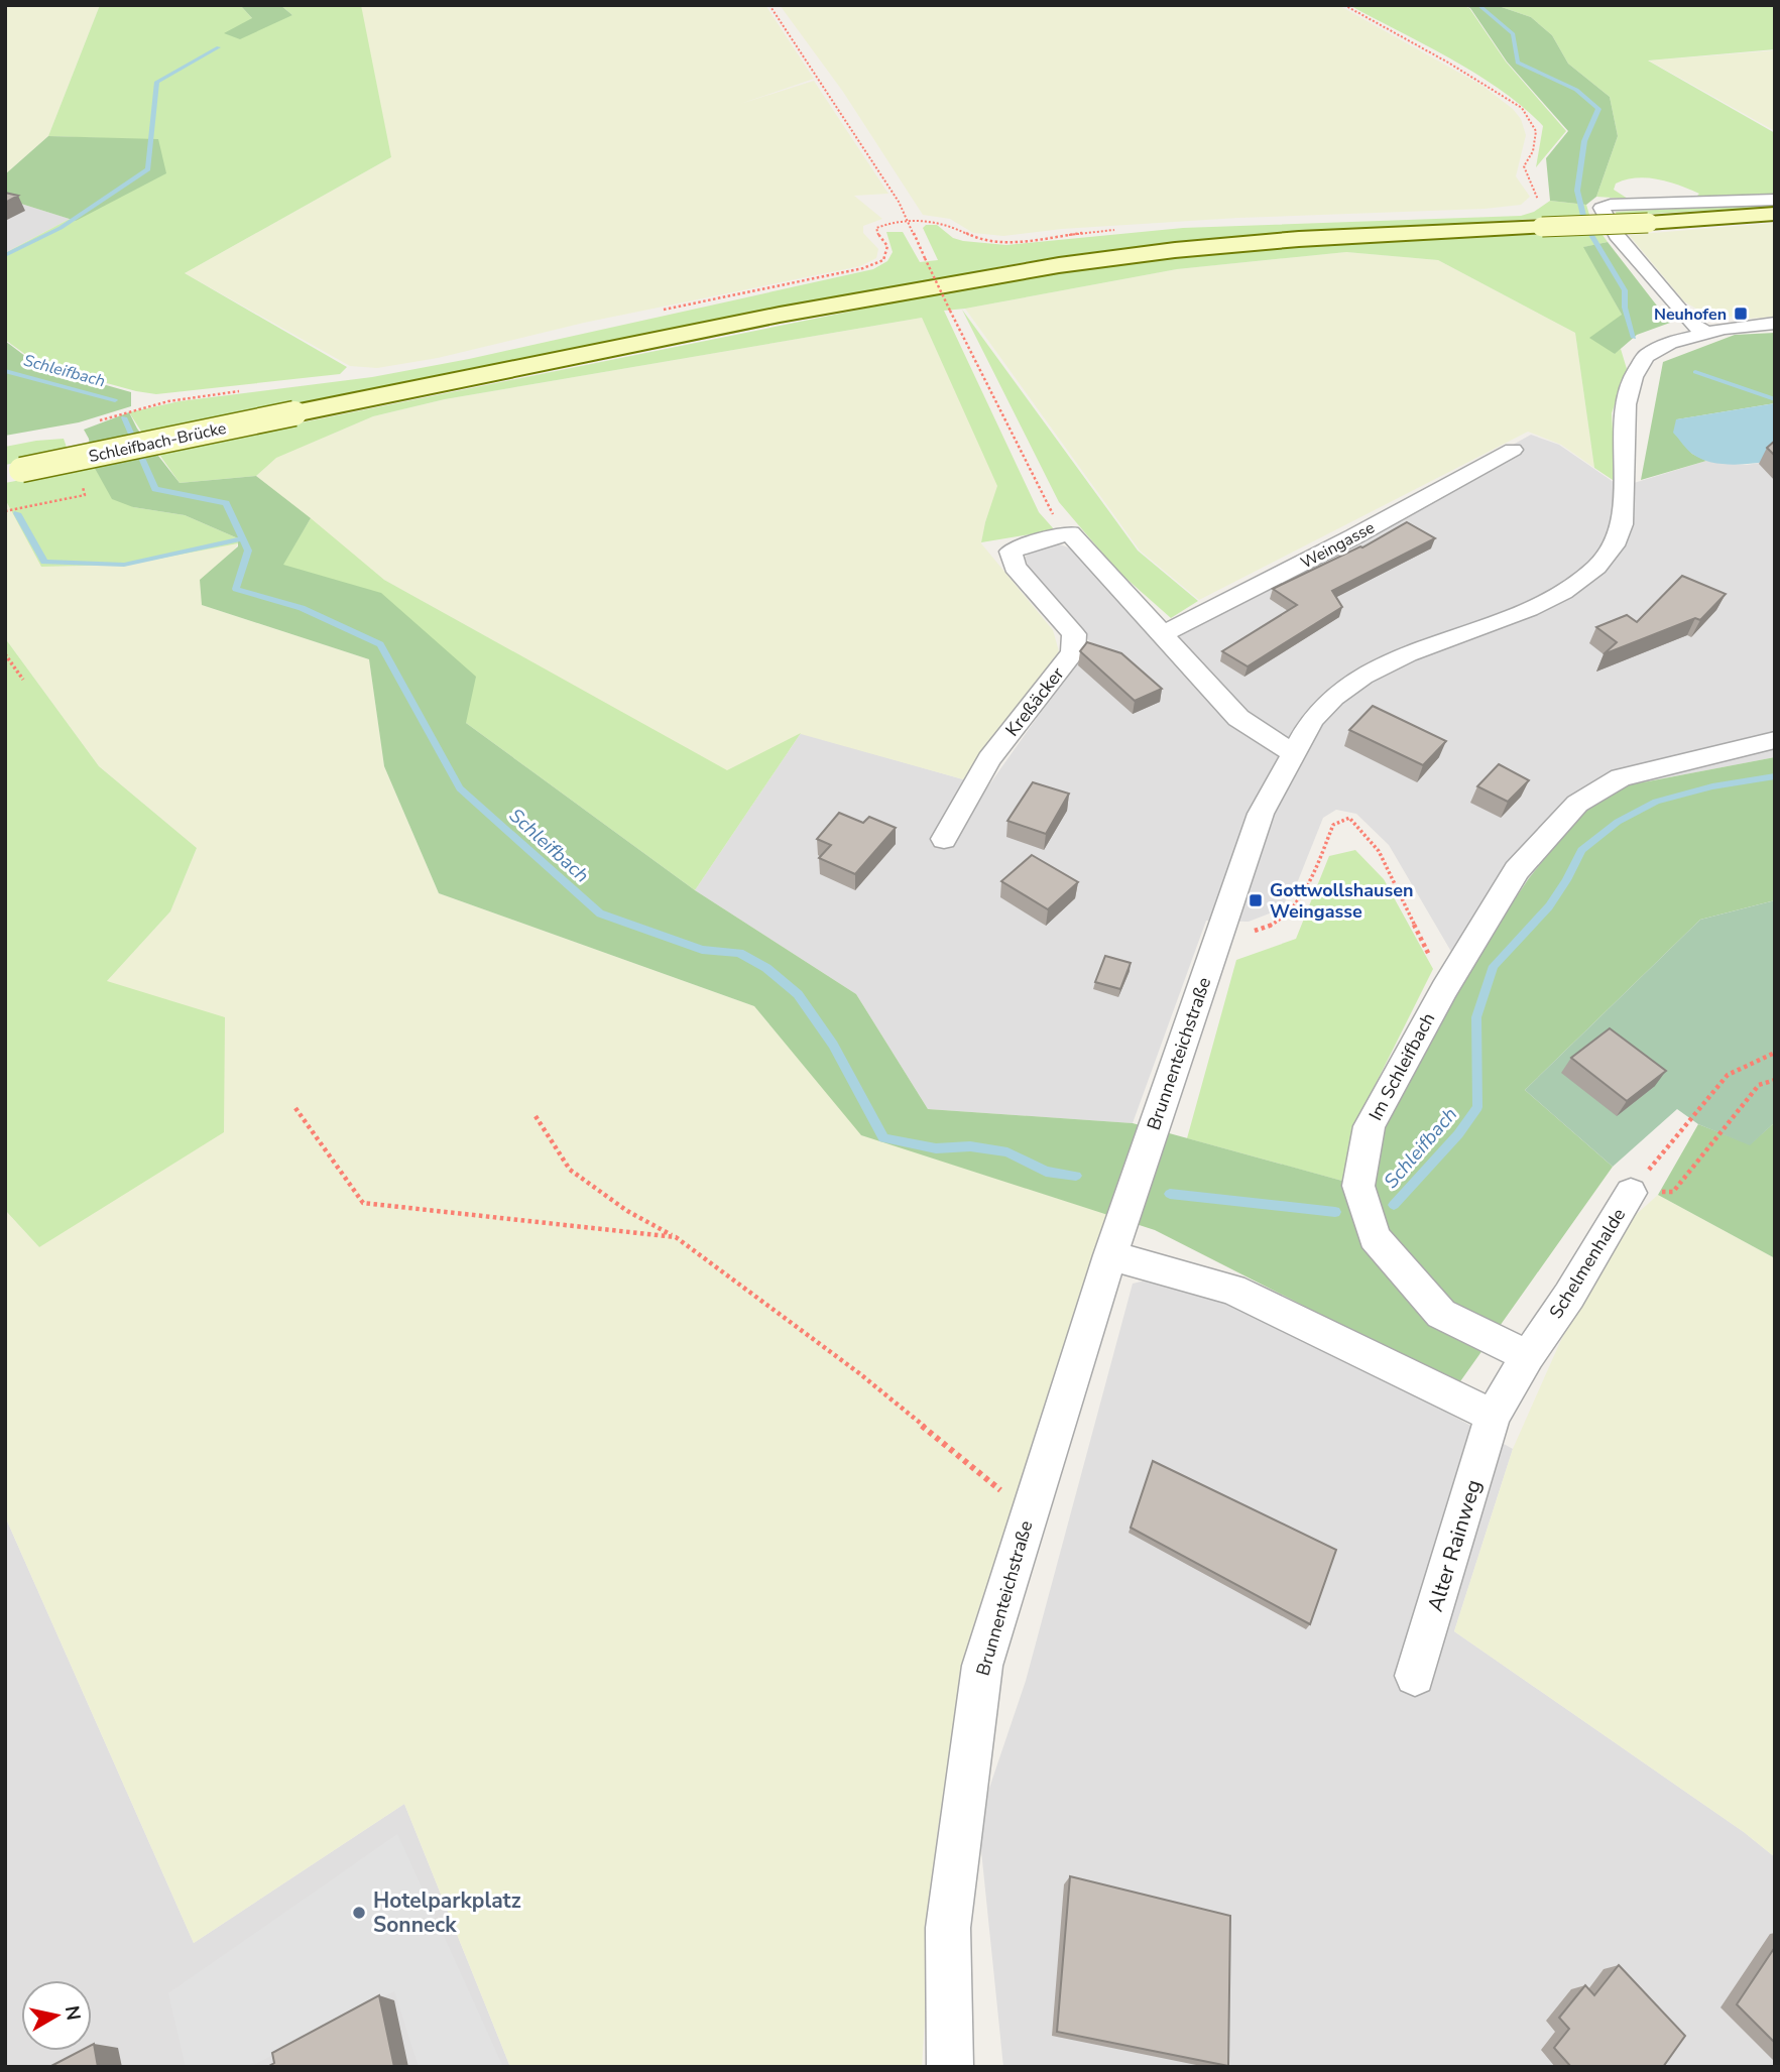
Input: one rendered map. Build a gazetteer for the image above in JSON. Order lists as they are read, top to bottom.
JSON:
{
  "streets": {
    "main road": ["Schleifbach-Brücke"],
    "street": [
      "Weingasse",
      "Kreßäcker",
      "Brunnenteichstraße",
      "Im Schleifbach",
      "Schelmenhalde",
      "Alter Rainweg"
    ]
  },
  "crossings": [
    ["Im Schleifbach", "Schelmenhalde"]
  ],
  "water": ["Schleifbach"],
  "places": {
    "transit": ["Neuhofen", "Gottwollshausen Weingasse"],
    "other": ["Hotelparkplatz Sonneck"]
  },
  "north": "right"
}
